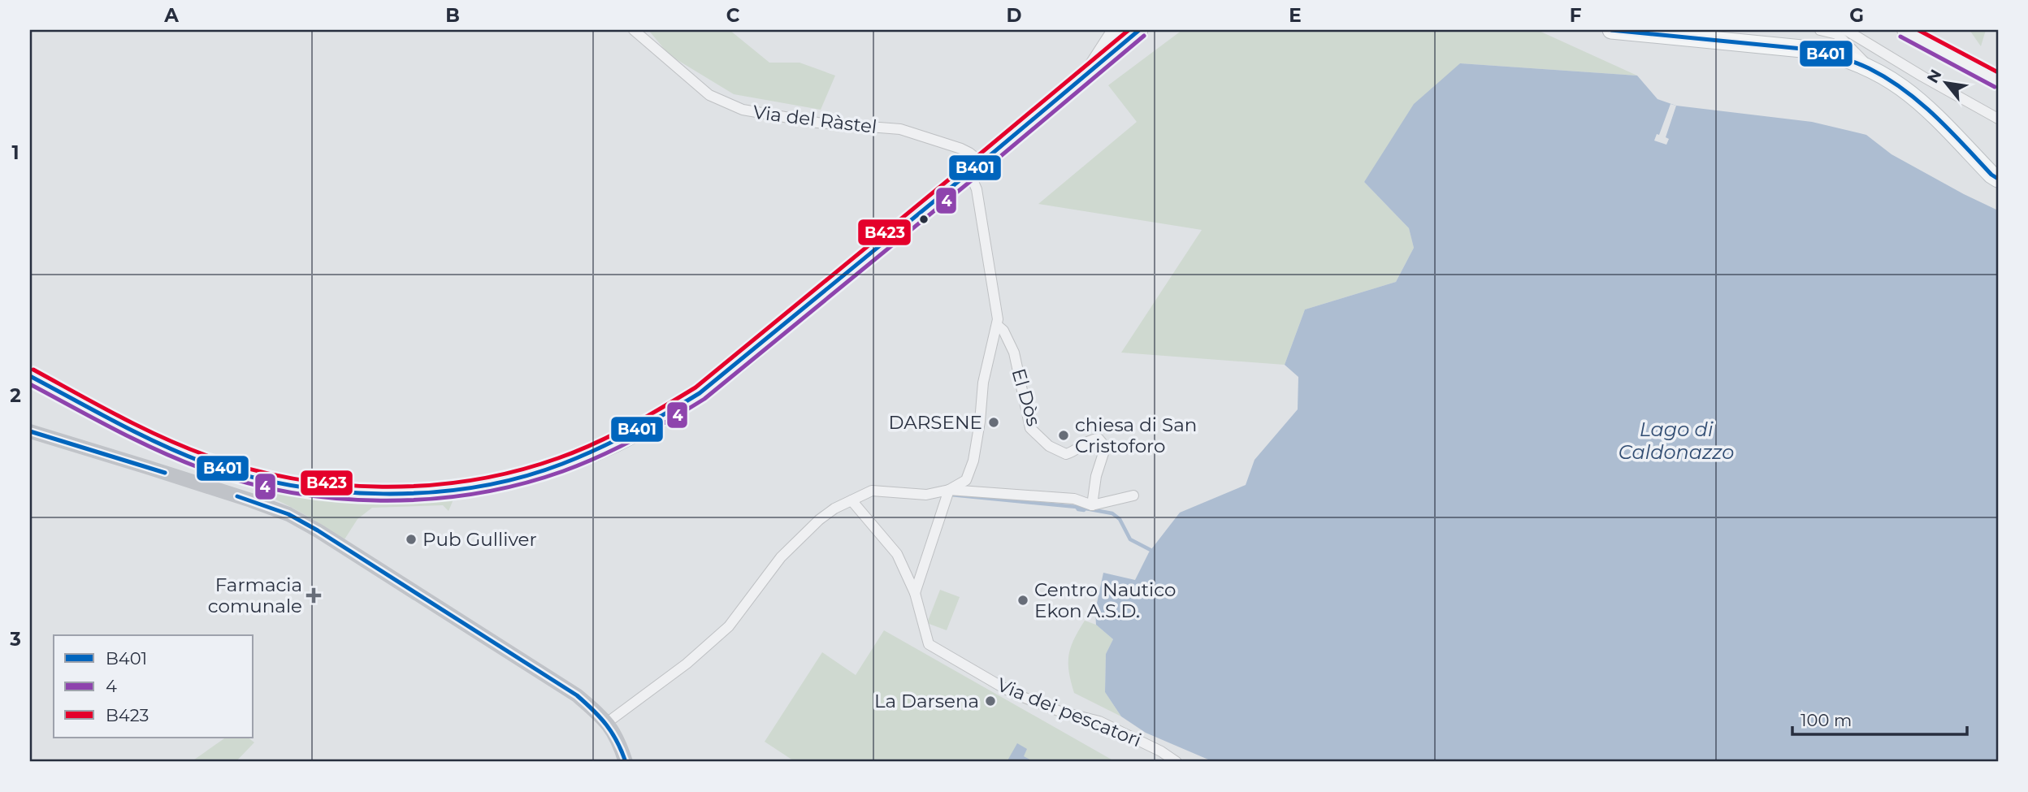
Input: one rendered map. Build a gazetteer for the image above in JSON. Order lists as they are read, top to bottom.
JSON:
{
  "streets": {
    "street": ["Via del Ràstel", "El Dòs", "Via dei pescatori"]
  },
  "water": ["Lago di Caldonazzo"],
  "places": {
    "other": [
      "DARSENE",
      "chiesa di San Cristoforo",
      "Pub Gulliver",
      "Centro Nautico Ekon A.S.D.",
      "La Darsena"
    ],
    "health": ["Farmacia comunale"]
  },
  "lines": ["transit line B401", "transit line B423", "transit line 4"],
  "legend": ["B401", "4", "B423"],
  "scale_bar": "100 m",
  "north": "top left",
  "grid": {
    "columns": [
      "A",
      "B",
      "C",
      "D",
      "E",
      "F",
      "G"
    ],
    "rows": ["1", "2", "3"]
  }
}
